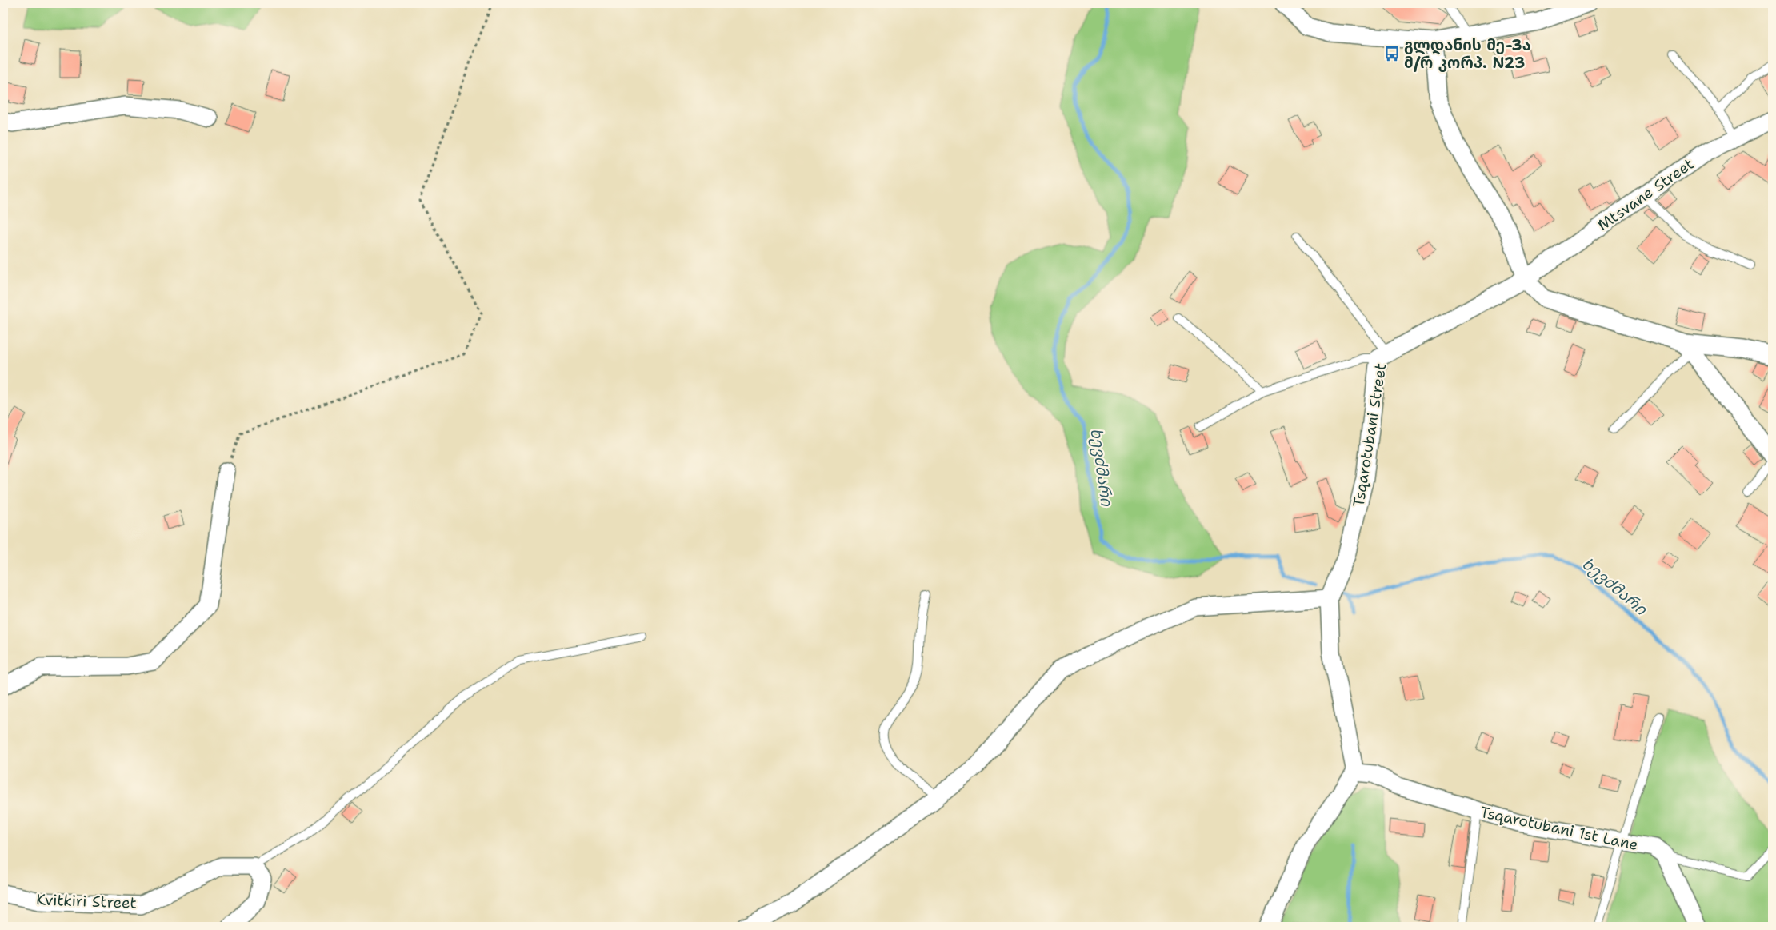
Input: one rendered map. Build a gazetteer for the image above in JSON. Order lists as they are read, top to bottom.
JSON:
{
  "streets": {
    "street": [
      "Mtsvane Street",
      "Tsqarotubani Street",
      "Tsqarotubani 1st Lane",
      "Kvitkiri Street"
    ]
  },
  "crossings": [
    ["Mtsvane Street", "Tsqarotubani Street"],
    ["Tsqarotubani Street", "Tsqarotubani 1st Lane"]
  ],
  "water": ["ხევძმარი"],
  "places": {
    "bus stop": ["გლდანის მე-3ა მ/რ კორპ. N23"]
  }
}
